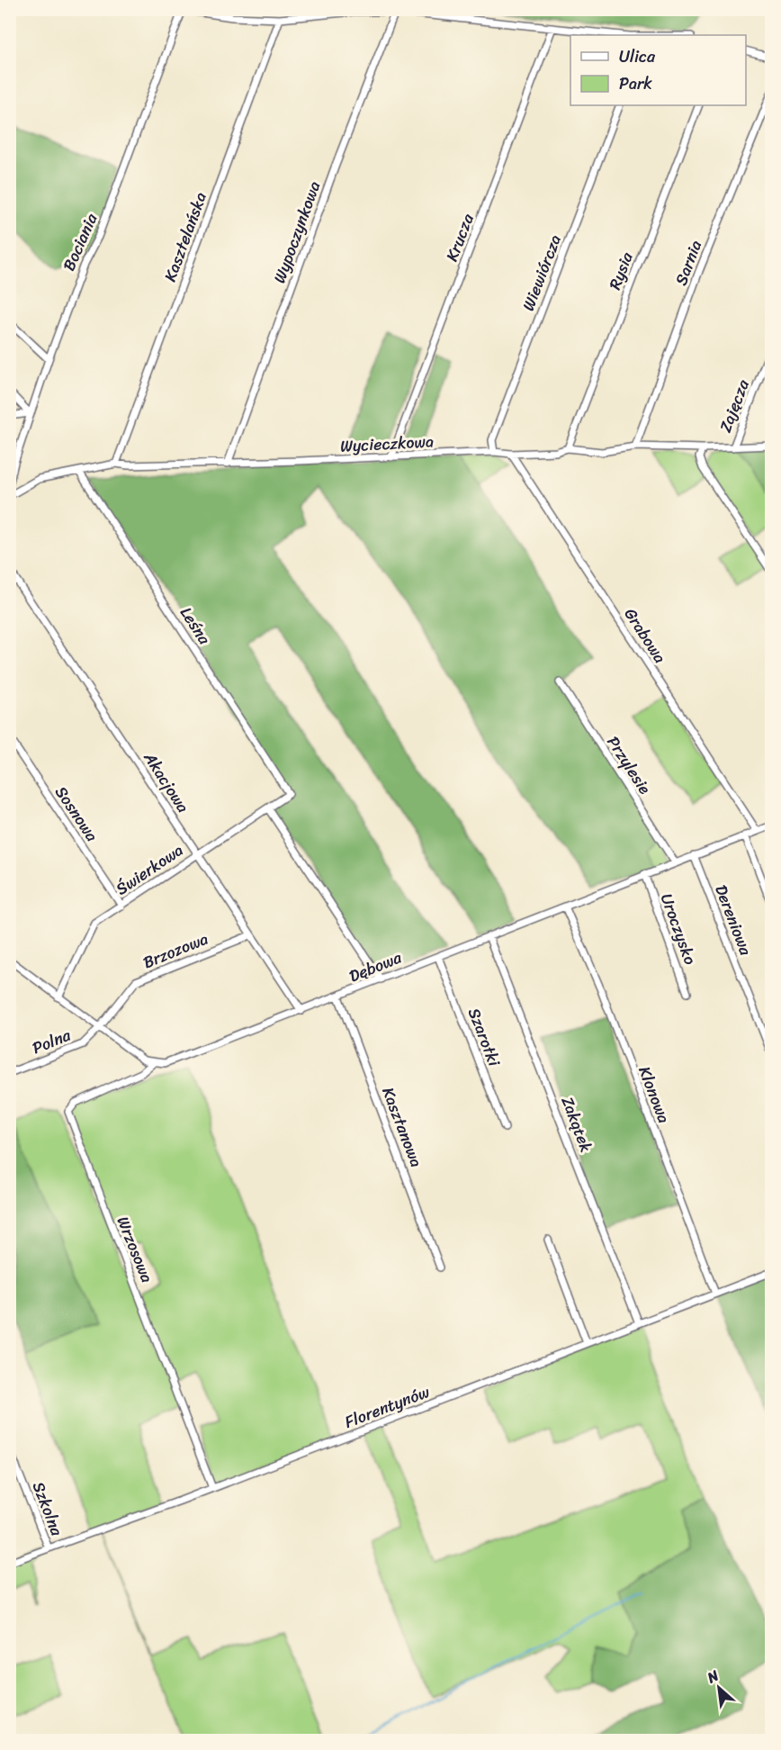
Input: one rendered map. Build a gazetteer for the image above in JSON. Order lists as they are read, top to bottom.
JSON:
{
  "streets": {
    "street": [
      "Wypoczynkowa",
      "Kasztelańska",
      "Krucza",
      "Bociania",
      "Sarnia",
      "Rysia",
      "Wiewiórcza",
      "Zajęcza",
      "Wycieczkowa",
      "Leśna",
      "Grabowa",
      "Przylesie",
      "Akacjowa",
      "Sosnowa",
      "Świerkowa",
      "Dereniowa",
      "Uroczysko",
      "Brzozowa",
      "Dębowa",
      "Szarotki",
      "Polna",
      "Klonowa",
      "Zakątek",
      "Kasztanowa",
      "Wrzosowa",
      "Florentynów",
      "Szkolna"
    ]
  },
  "crossings": [
    ["Wypoczynkowa", "Wycieczkowa"],
    ["Kasztelańska", "Wycieczkowa"],
    ["Krucza", "Wycieczkowa"],
    ["Sarnia", "Wycieczkowa"],
    ["Rysia", "Wycieczkowa"],
    ["Wiewiórcza", "Wycieczkowa"],
    ["Zajęcza", "Wycieczkowa"],
    ["Wycieczkowa", "Leśna"],
    ["Wycieczkowa", "Grabowa"],
    ["Leśna", "Świerkowa"],
    ["Grabowa", "Dębowa"],
    ["Przylesie", "Dębowa"],
    ["Akacjowa", "Świerkowa"],
    ["Akacjowa", "Brzozowa"],
    ["Akacjowa", "Dębowa"],
    ["Sosnowa", "Świerkowa"],
    ["Dereniowa", "Dębowa"],
    ["Uroczysko", "Dębowa"],
    ["Brzozowa", "Polna"],
    ["Dębowa", "Szarotki"],
    ["Dębowa", "Klonowa"],
    ["Dębowa", "Zakątek"],
    ["Dębowa", "Kasztanowa"],
    ["Dębowa", "Wrzosowa"],
    ["Klonowa", "Florentynów"],
    ["Zakątek", "Florentynów"],
    ["Wrzosowa", "Florentynów"],
    ["Florentynów", "Szkolna"]
  ],
  "legend": ["Ulica", "Park"],
  "north": "top left"
}
